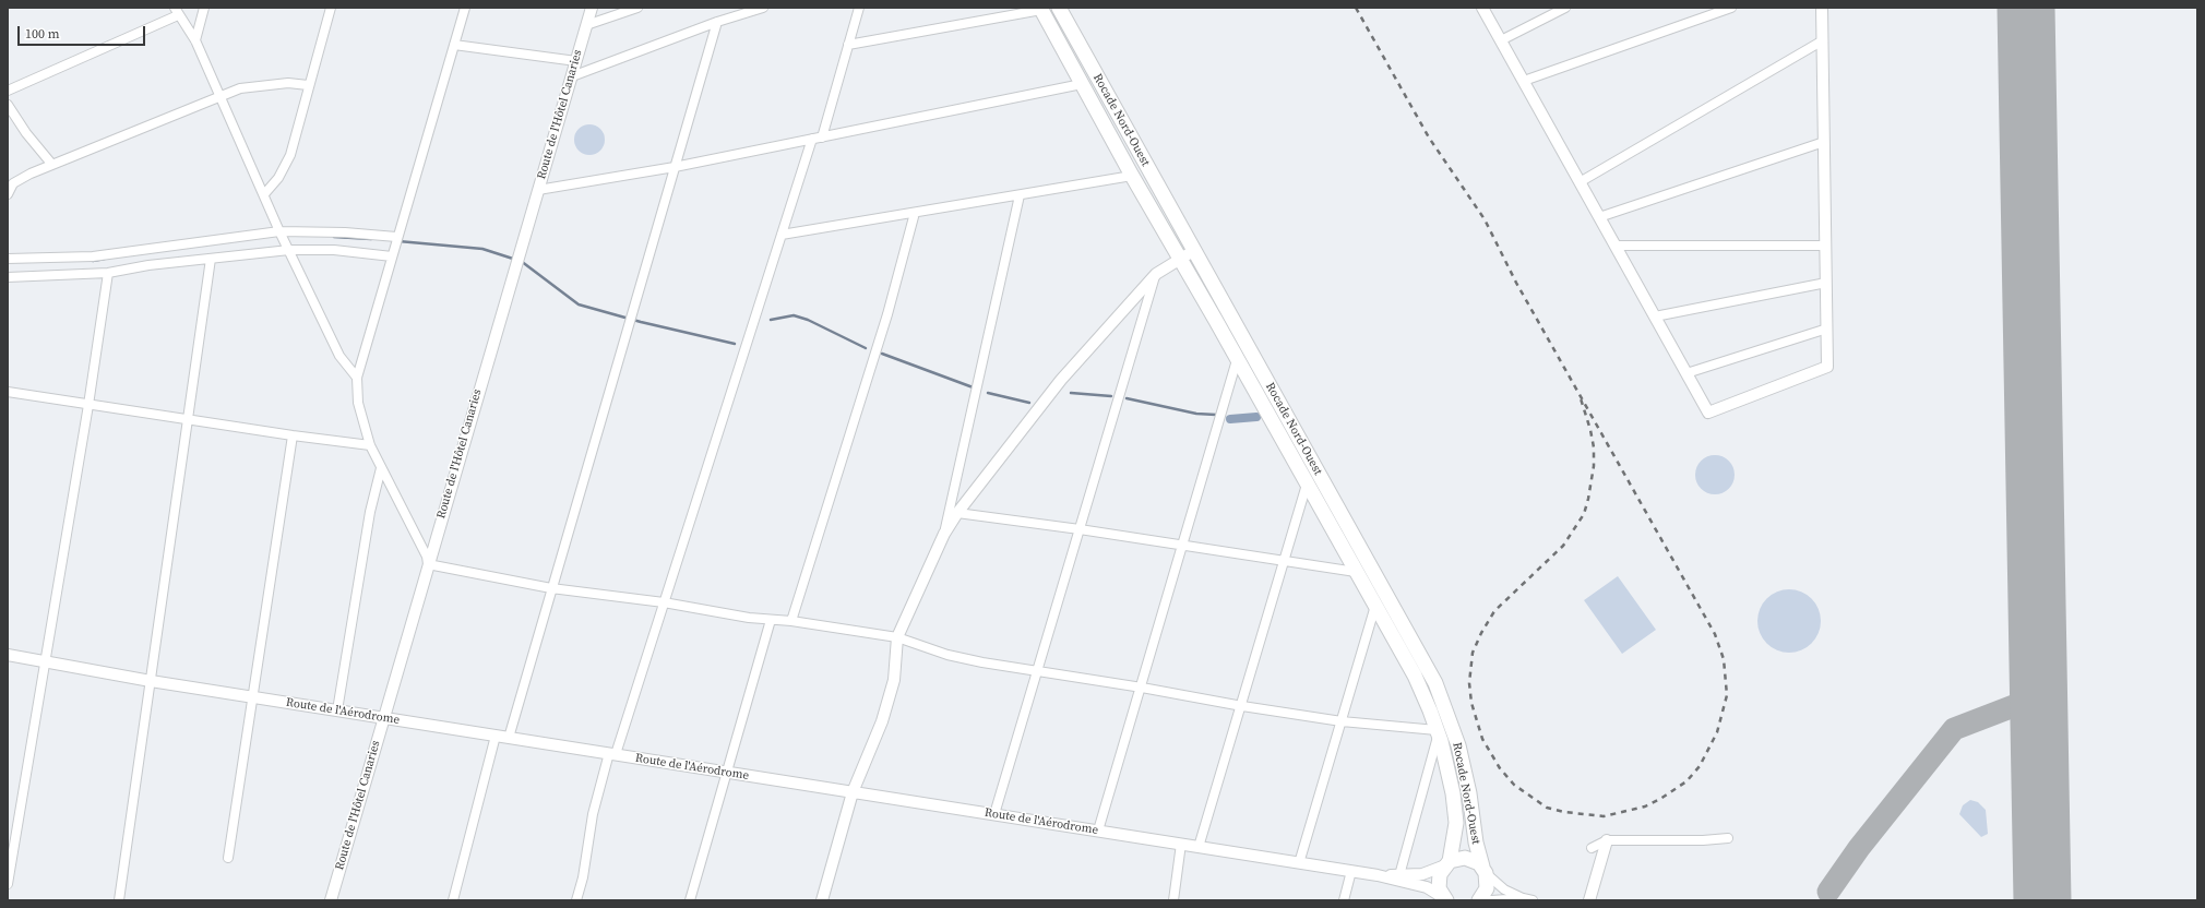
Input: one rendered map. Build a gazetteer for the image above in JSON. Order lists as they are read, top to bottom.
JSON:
{
  "streets": {
    "main road": ["Rocade Nord-Ouest"],
    "street": ["Route de l'Hôtel Canaries", "Route de l'Aérodrome"]
  },
  "crossings": [
    ["Route de l'Hôtel Canaries", "Route de l'Aérodrome"],
    ["Rocade Nord-Ouest", "Route de l'Aérodrome"]
  ],
  "scale_bar": "100 m"
}
